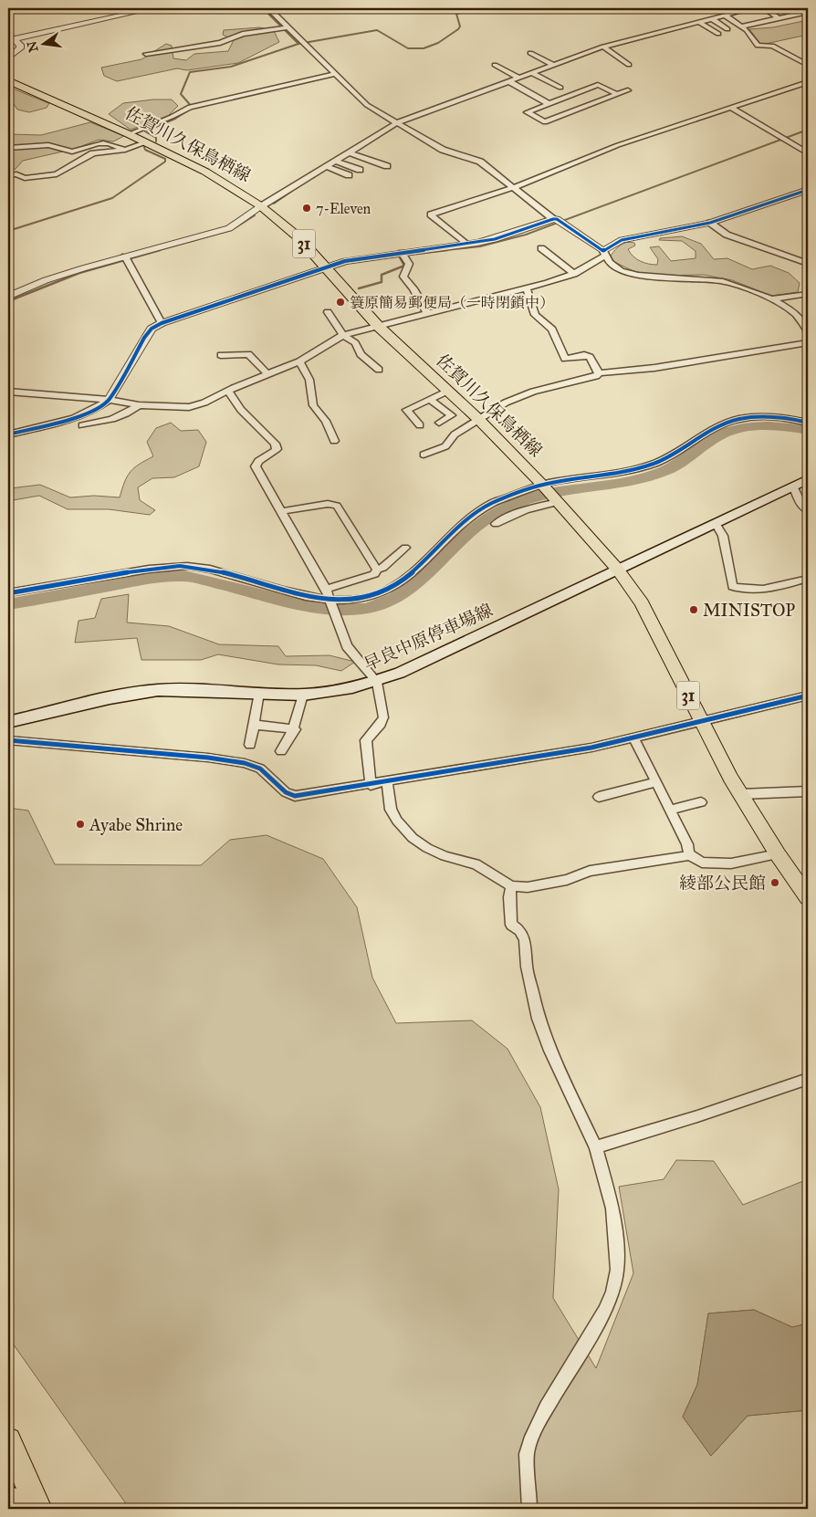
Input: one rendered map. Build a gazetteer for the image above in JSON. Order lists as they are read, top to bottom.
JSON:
{
  "streets": {
    "main road": ["佐賀川久保鳥栖線", "31", "早良中原停車場線"]
  },
  "crossings": [
    ["佐賀川久保鳥栖線", "早良中原停車場線"]
  ],
  "places": [
    "7-Eleven",
    "簑原簡易郵便局（一時閉鎖中）",
    "MINISTOP",
    "Ayabe Shrine",
    "綾部公民館"
  ],
  "north": "left"
}
